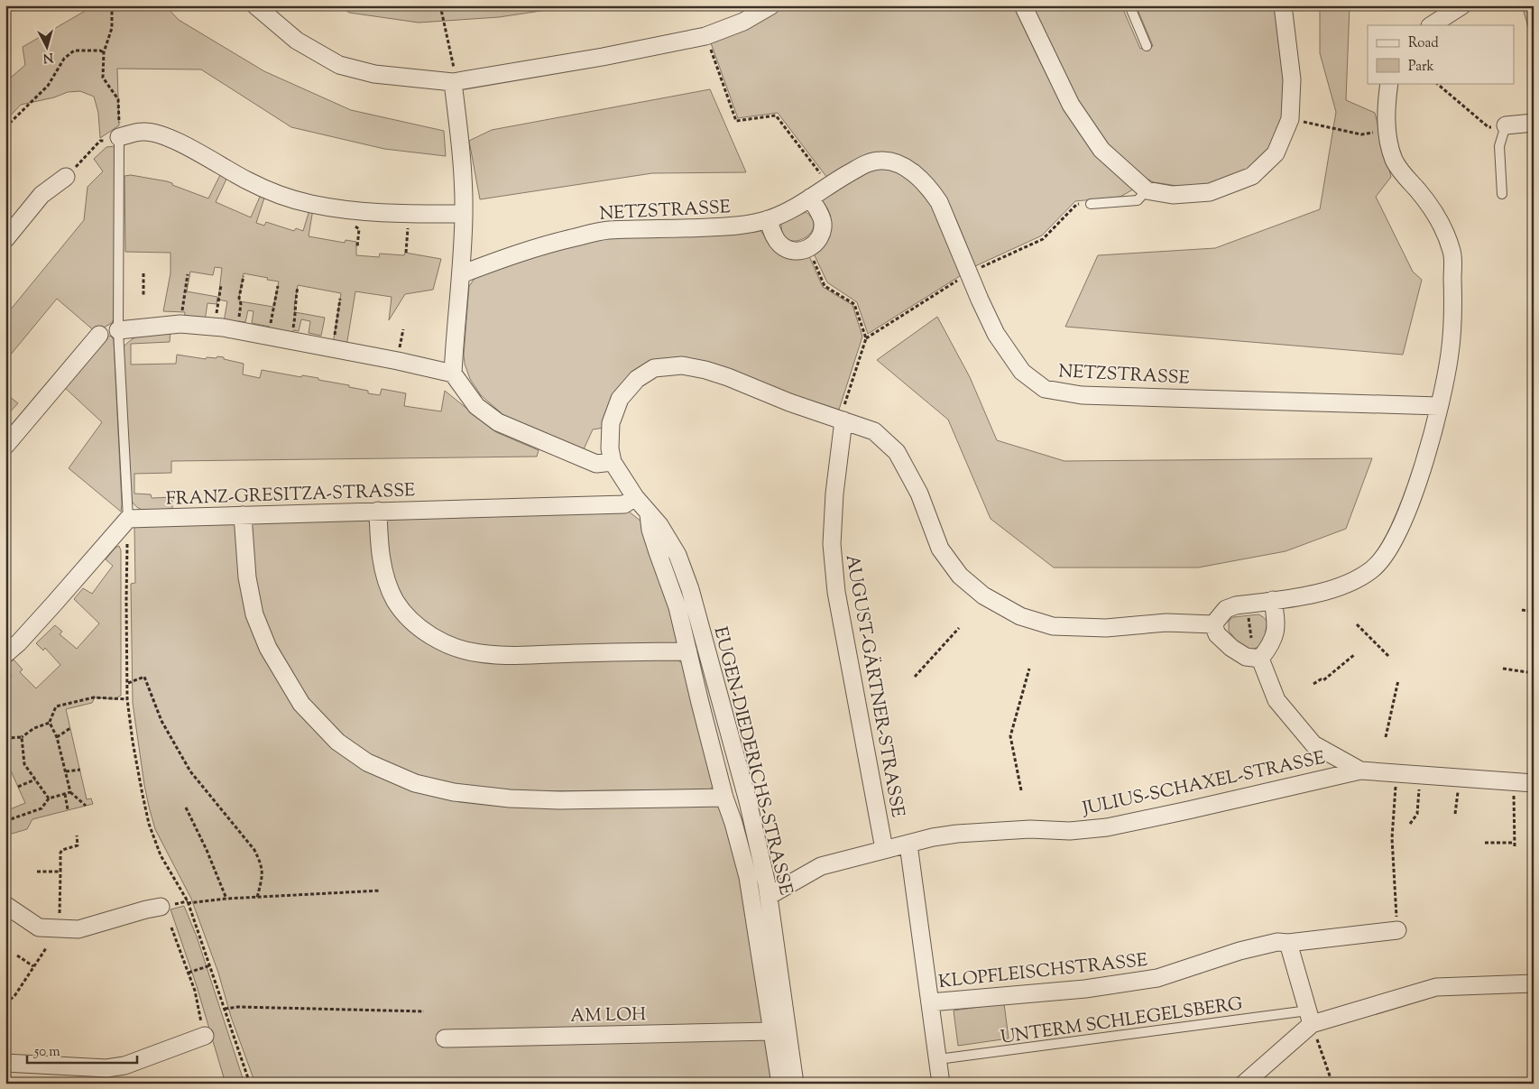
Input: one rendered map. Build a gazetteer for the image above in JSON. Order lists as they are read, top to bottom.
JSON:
{
  "streets": {
    "street": [
      "NETZSTRASSE",
      "FRANZ-GRESITZA-STRASSE",
      "AUGUST-GÄRTNER-STRASSE",
      "EUGEN-DIEDERICHS-STRASSE",
      "JULIUS-SCHAXEL-STRASSE",
      "KLOPFLEISCHSTRASSE",
      "AM LOH"
    ],
    "lane": ["UNTERM SCHLEGELSBERG"]
  },
  "crossings": [
    ["FRANZ-GRESITZA-STRASSE", "EUGEN-DIEDERICHS-STRASSE"],
    ["AUGUST-GÄRTNER-STRASSE", "JULIUS-SCHAXEL-STRASSE"],
    ["EUGEN-DIEDERICHS-STRASSE", "JULIUS-SCHAXEL-STRASSE"],
    ["EUGEN-DIEDERICHS-STRASSE", "AM LOH"]
  ],
  "legend": ["Road", "Park"],
  "scale_bar": "50 m",
  "north": "bottom"
}
